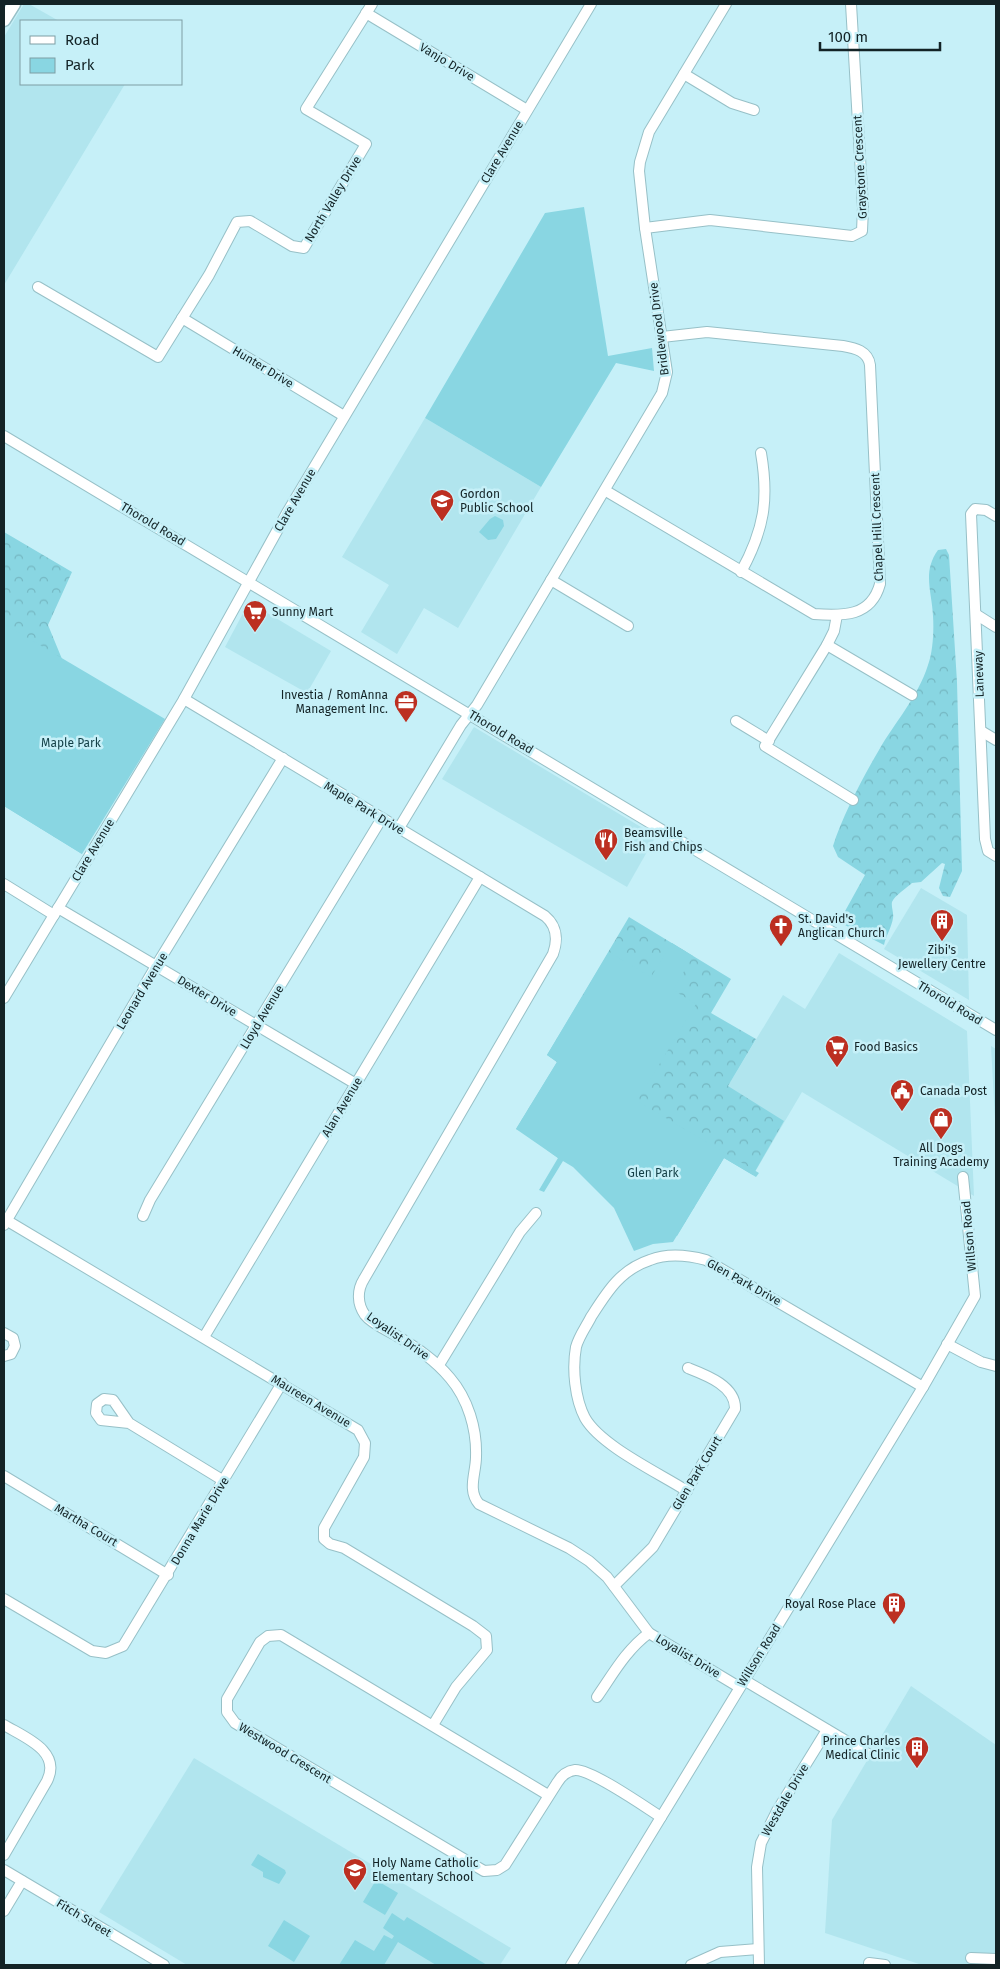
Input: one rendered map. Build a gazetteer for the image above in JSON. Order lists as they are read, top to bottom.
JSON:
{
  "streets": {
    "street": [
      "Vanjo Drive",
      "Clare Avenue",
      "Graystone Crescent",
      "North Valley Drive",
      "Bridlewood Drive",
      "Hunter Drive",
      "Thorold Road",
      "Chapel Hill Crescent",
      "Laneway",
      "Maple Park Drive",
      "Leonard Avenue",
      "Dexter Drive",
      "Lloyd Avenue",
      "Alan Avenue",
      "Willson Road",
      "Glen Park Drive",
      "Loyalist Drive",
      "Maureen Avenue",
      "Glen Park Court",
      "Donna Marie Drive",
      "Martha Court",
      "Westwood Crescent",
      "Westdale Drive",
      "Fitch Street"
    ]
  },
  "crossings": [
    ["Vanjo Drive", "Clare Avenue"],
    ["Vanjo Drive", "North Valley Drive"],
    ["Clare Avenue", "Hunter Drive"],
    ["Clare Avenue", "Thorold Road"],
    ["Clare Avenue", "Maple Park Drive"],
    ["Clare Avenue", "Dexter Drive"],
    ["Graystone Crescent", "Bridlewood Drive"],
    ["North Valley Drive", "Hunter Drive"],
    ["Bridlewood Drive", "Thorold Road"],
    ["Bridlewood Drive", "Chapel Hill Crescent"],
    ["Maple Park Drive", "Leonard Avenue"],
    ["Maple Park Drive", "Lloyd Avenue"],
    ["Maple Park Drive", "Alan Avenue"],
    ["Maple Park Drive", "Loyalist Drive"],
    ["Leonard Avenue", "Dexter Drive"],
    ["Leonard Avenue", "Maureen Avenue"],
    ["Dexter Drive", "Lloyd Avenue"],
    ["Dexter Drive", "Alan Avenue"],
    ["Alan Avenue", "Maureen Avenue"],
    ["Willson Road", "Glen Park Drive"],
    ["Willson Road", "Loyalist Drive"],
    ["Willson Road", "Westwood Crescent"],
    ["Glen Park Drive", "Glen Park Court"],
    ["Loyalist Drive", "Glen Park Court"],
    ["Loyalist Drive", "Westdale Drive"],
    ["Maureen Avenue", "Donna Marie Drive"],
    ["Maureen Avenue", "Westwood Crescent"],
    ["Donna Marie Drive", "Martha Court"]
  ],
  "parks": ["Maple Park", "Glen Park"],
  "places": {
    "school or university": ["Gordon Public School", "Holy Name Catholic Elementary School"],
    "supermarket": ["Sunny Mart", "Food Basics"],
    "office": ["Investia / RomAnna Management Inc."],
    "restaurant": ["Beamsville Fish and Chips"],
    "building": ["Zibi's Jewellery Centre", "Royal Rose Place", "Prince Charles Medical Clinic"],
    "church": ["St. David's Anglican Church"],
    "public building": ["Canada Post"],
    "shop": ["All Dogs Training Academy"]
  },
  "legend": ["Road", "Park"],
  "scale_bar": "100 m"
}
